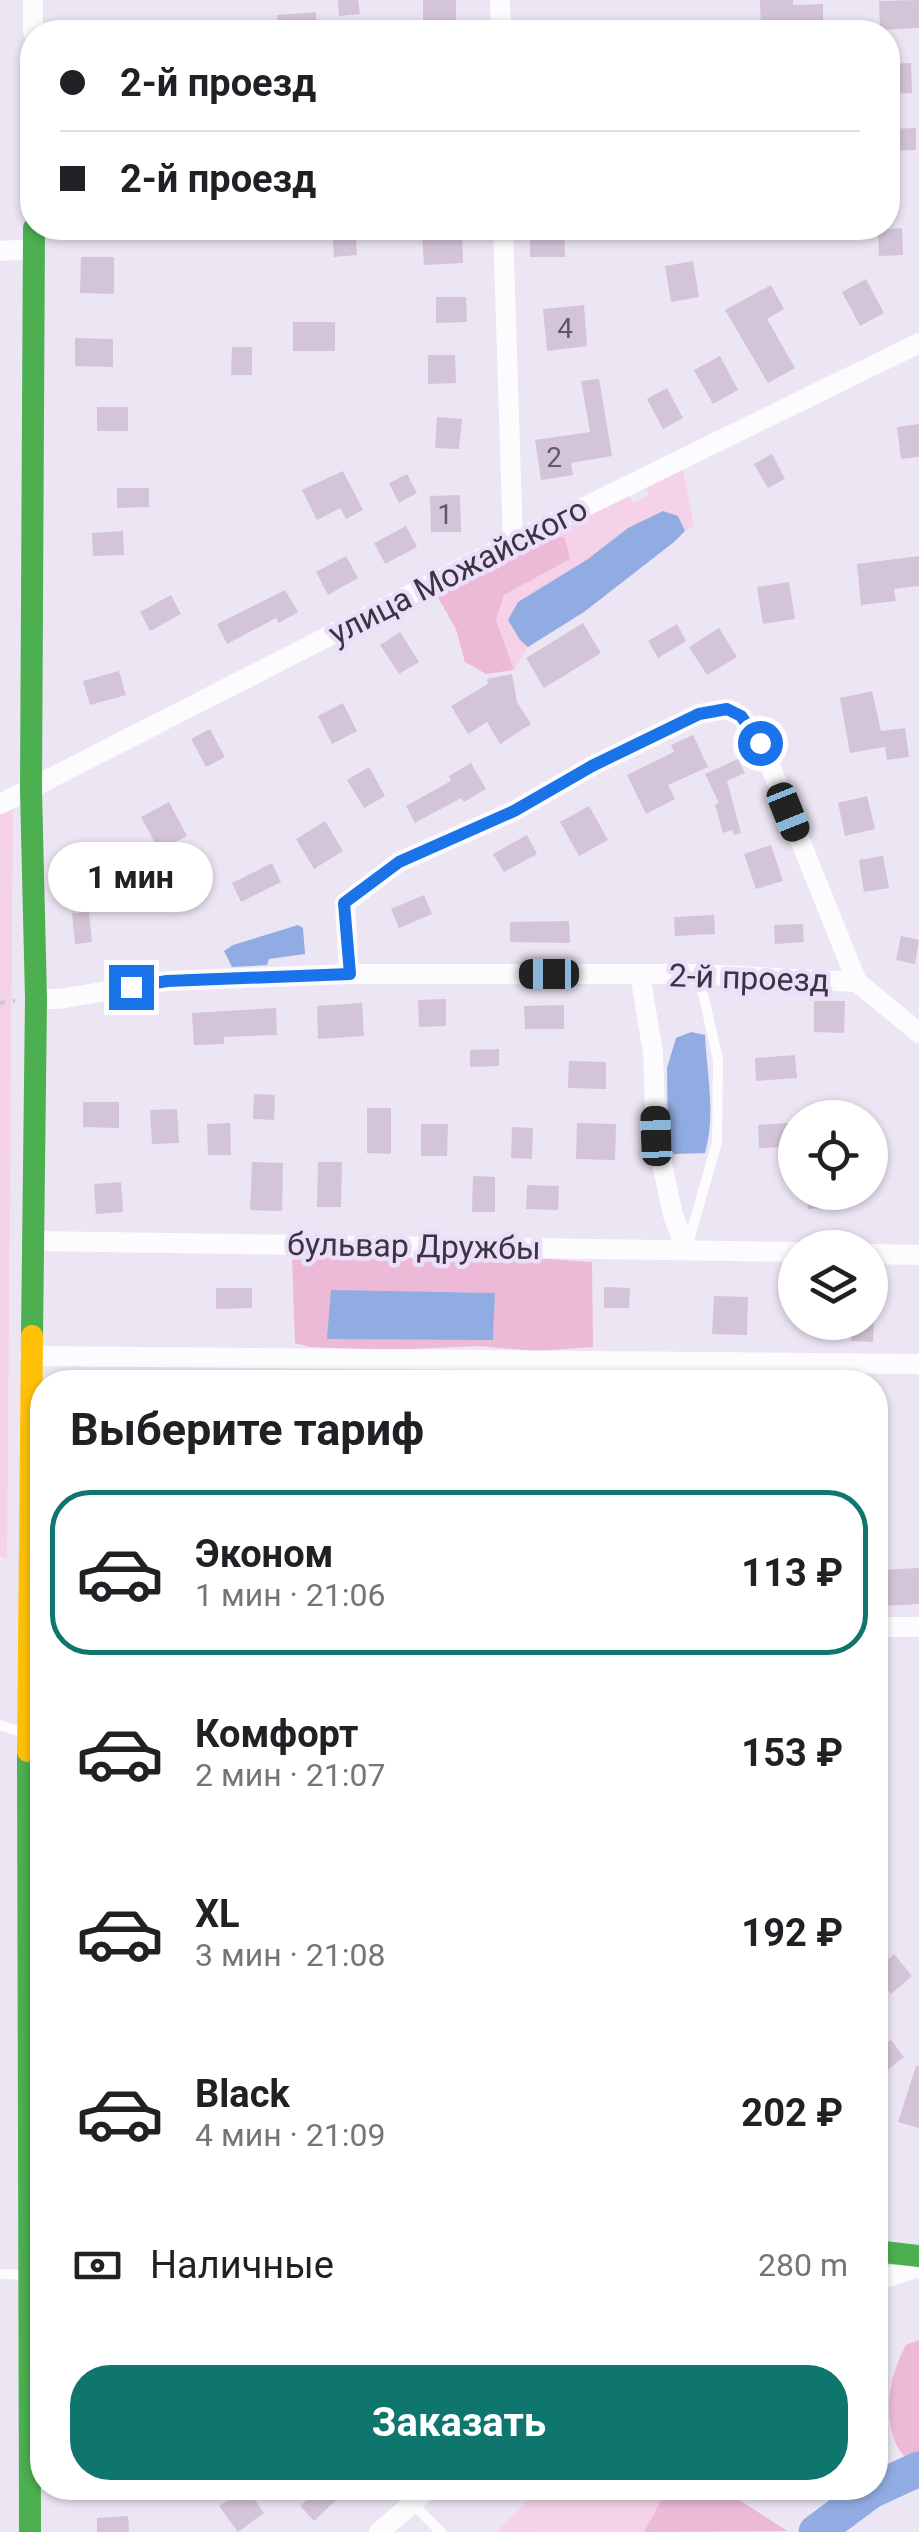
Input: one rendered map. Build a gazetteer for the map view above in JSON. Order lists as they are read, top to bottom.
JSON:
{
  "streets": {
    "street": ["улица Можайского", "2-й проезд", "бульвар Дружбы"]
  },
  "crossings": [
    ["2-й проезд", "бульвар Дружбы"]
  ],
  "house_numbers": ["4", "2", "1"],
  "page": {
    "banner": ["2-й проезд", "2-й проезд"],
    "bubble": "1 мин",
    "heading": "Выберите тариф",
    "list": [
      {
        "name": "Эконом",
        "note": "1 мин · 21:06",
        "value": "113 ₽"
      },
      {
        "name": "Комфорт",
        "note": "2 мин · 21:07",
        "value": "153 ₽"
      },
      {
        "name": "XL",
        "note": "3 мин · 21:08",
        "value": "192 ₽"
      },
      {
        "name": "Black",
        "note": "4 мин · 21:09",
        "value": "202 ₽"
      }
    ],
    "pay": ["Наличные", "280 m"],
    "buttons": "Заказать"
  }
}
